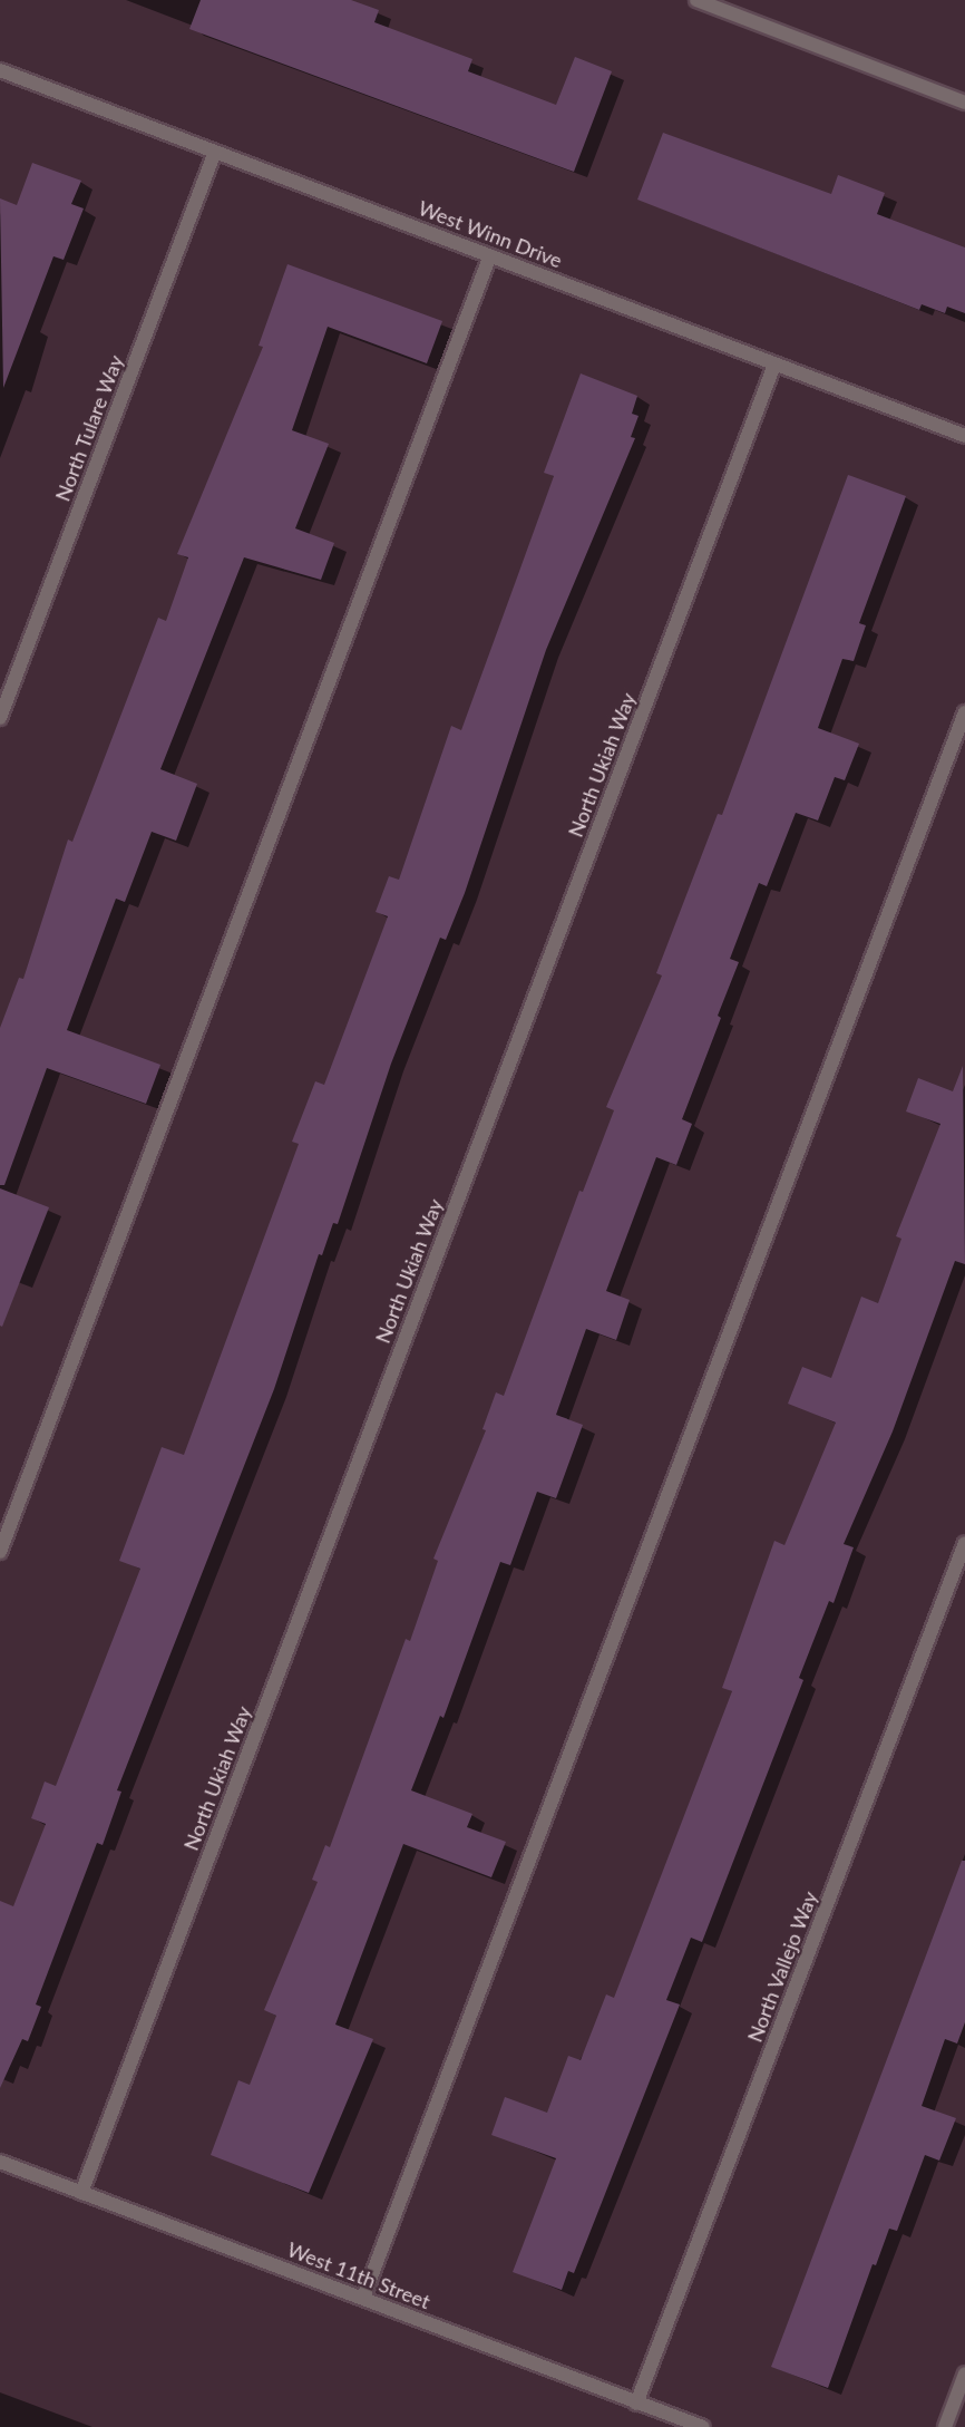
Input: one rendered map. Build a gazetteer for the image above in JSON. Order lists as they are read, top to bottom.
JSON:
{
  "streets": {
    "street": [
      "West Winn Drive",
      "North Tulare Way",
      "North Ukiah Way",
      "North Vallejo Way",
      "West 11th Street"
    ]
  },
  "crossings": [
    ["West Winn Drive", "North Tulare Way"],
    ["West Winn Drive", "North Ukiah Way"],
    ["North Ukiah Way", "West 11th Street"],
    ["North Vallejo Way", "West 11th Street"]
  ]
}
